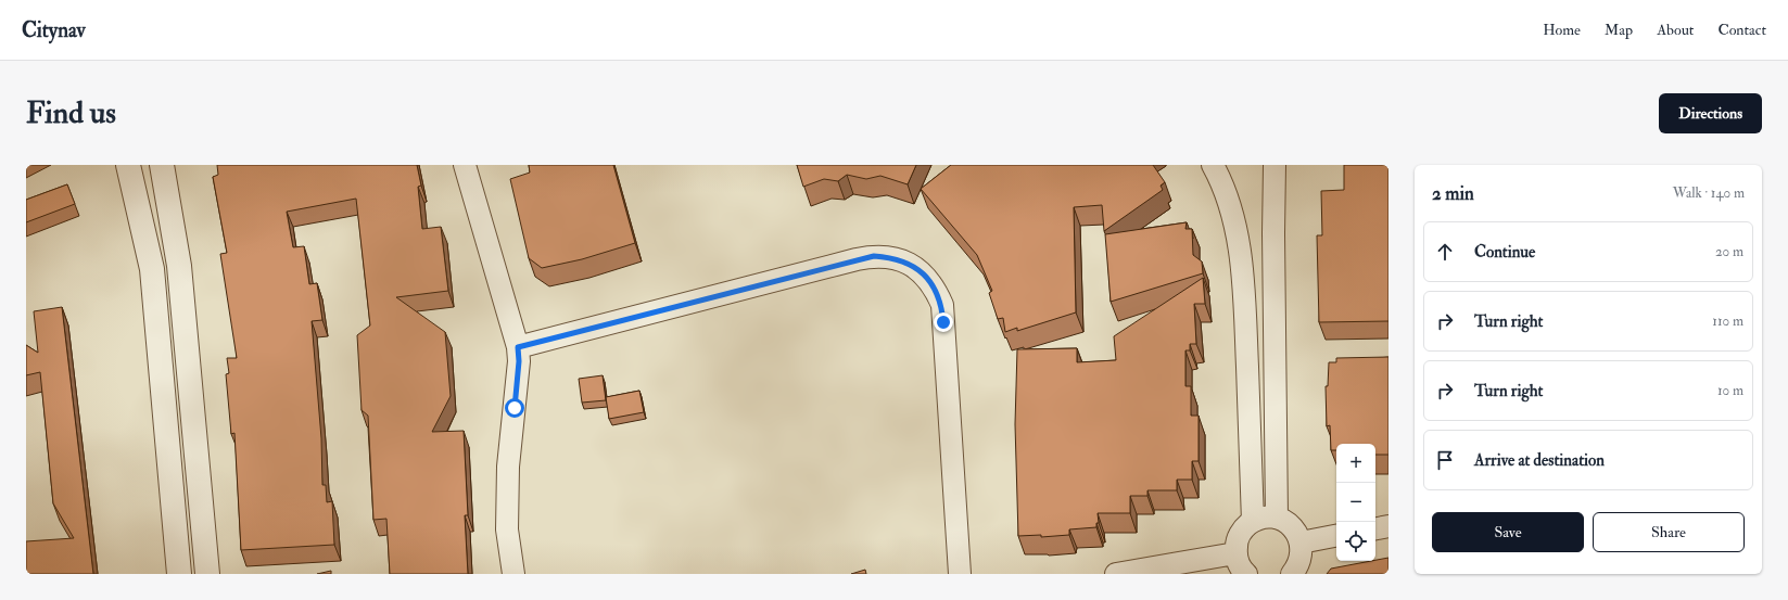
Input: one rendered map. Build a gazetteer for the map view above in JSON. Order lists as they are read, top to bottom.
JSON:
{
  "page": {
    "header": "Citynav",
    "nav": [
      "Home",
      "Map",
      "About",
      "Contact"
    ],
    "buttons": [
      "Directions",
      ["Save", "Share"]
    ],
    "title": "Find us",
    "heading": ["2 min", "Walk · 140 m"],
    "list": [
      ["Continue", "20 m"],
      ["Turn right", "110 m"],
      ["Turn right", "10 m"],
      "Arrive at destination"
    ],
    "map_buttons": ["+", "−"]
  }
}
